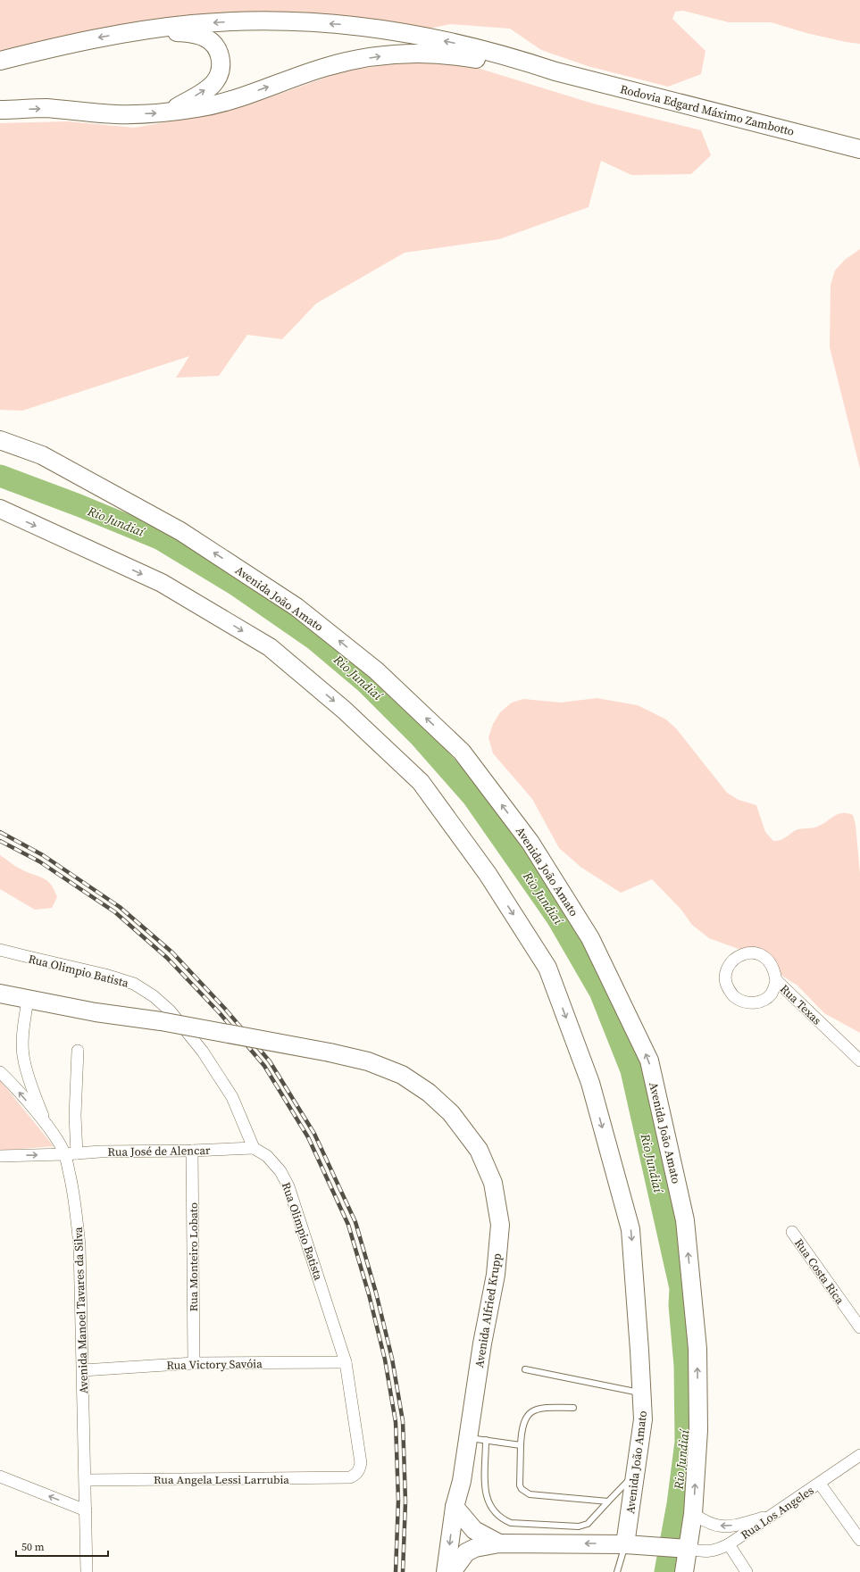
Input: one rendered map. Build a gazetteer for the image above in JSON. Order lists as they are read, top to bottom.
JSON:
{
  "streets": {
    "main road": ["Rodovia Edgard Máximo Zambotto", "Avenida João Amato", "Avenida Alfried Krupp"],
    "street": [
      "Rua Olimpio Batista",
      "Rua Texas",
      "Rua José de Alencar",
      "Rua Monteiro Lobato",
      "Rua Costa Rica",
      "Avenida Manoel Tavares da Silva",
      "Rua Victory Savóia",
      "Rua Angela Lessi Larrubia",
      "Rua Los Angeles"
    ]
  },
  "crossings": [
    ["Avenida João Amato", "Rua Los Angeles"],
    ["Rua Olimpio Batista", "Rua José de Alencar"],
    ["Rua Olimpio Batista", "Rua Victory Savóia"],
    ["Rua Olimpio Batista", "Rua Angela Lessi Larrubia"],
    ["Rua José de Alencar", "Rua Monteiro Lobato"],
    ["Rua José de Alencar", "Avenida Manoel Tavares da Silva"],
    ["Rua Monteiro Lobato", "Rua Victory Savóia"],
    ["Avenida Manoel Tavares da Silva", "Rua Victory Savóia"],
    ["Avenida Manoel Tavares da Silva", "Rua Angela Lessi Larrubia"]
  ],
  "water": ["Rio Jundiaí"],
  "scale_bar": "50 m"
}
